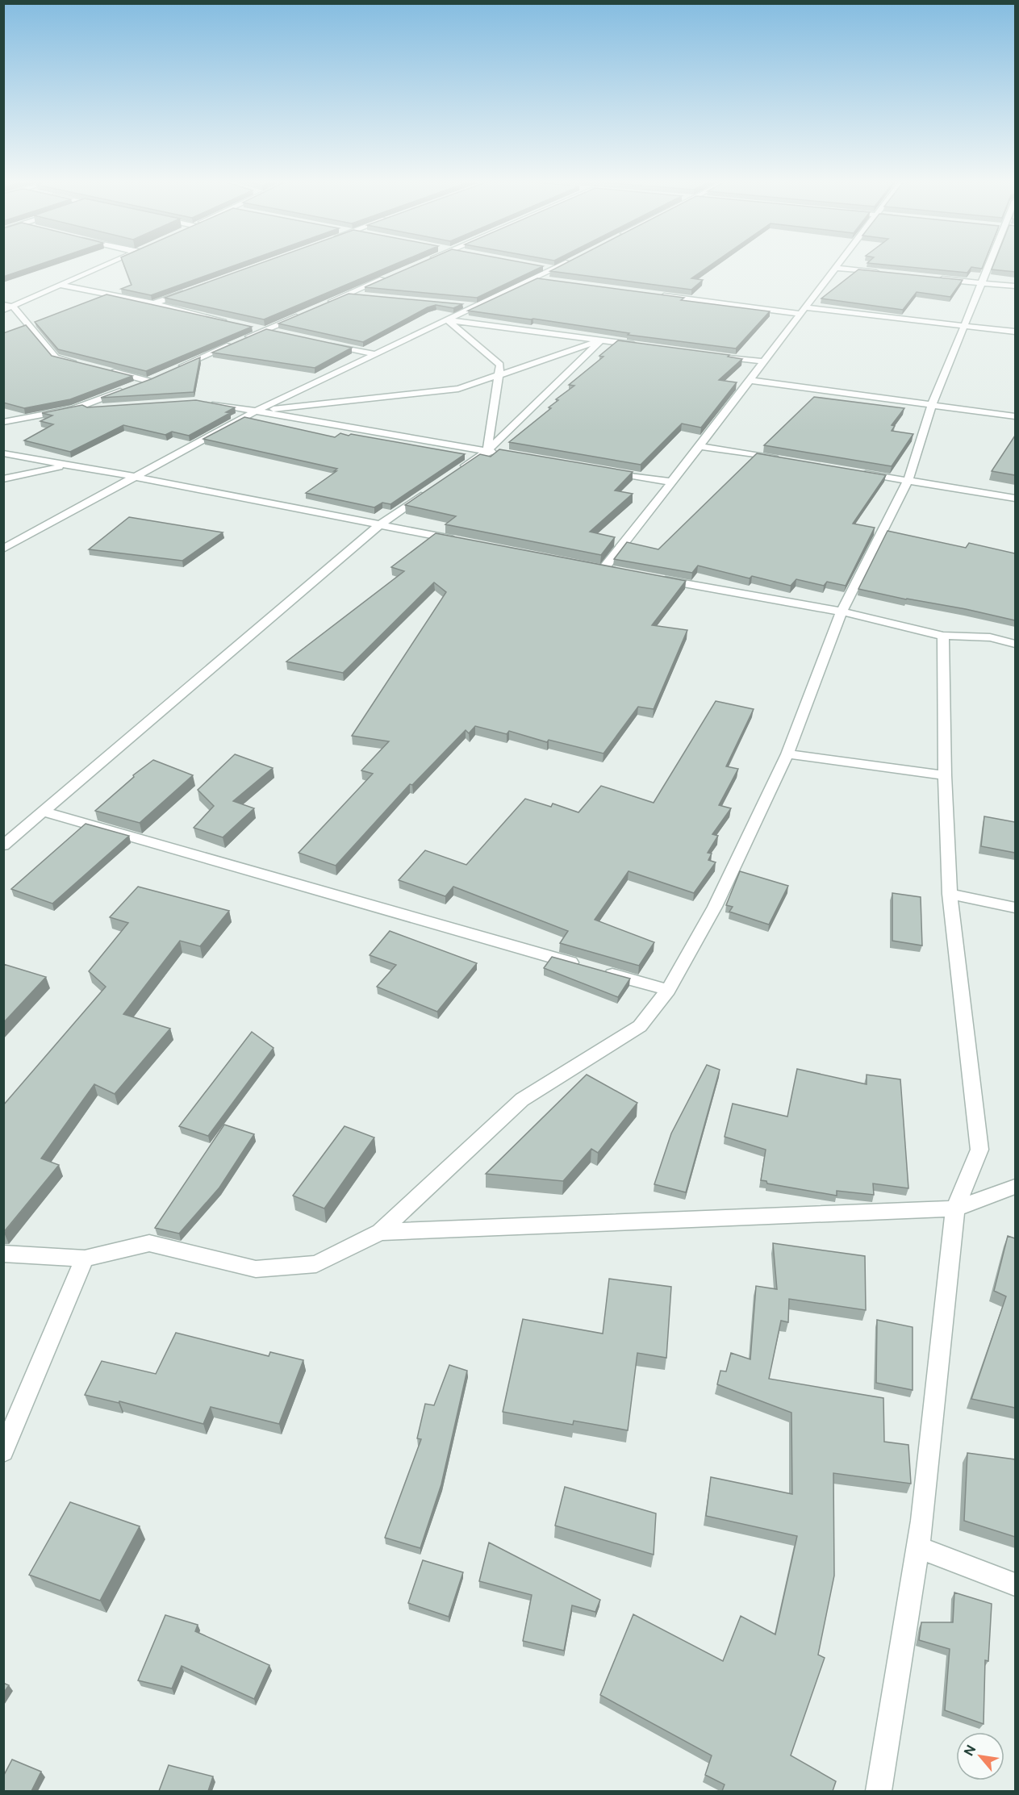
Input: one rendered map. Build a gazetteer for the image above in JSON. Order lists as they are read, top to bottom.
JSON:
{
  "north": "top left"
}
